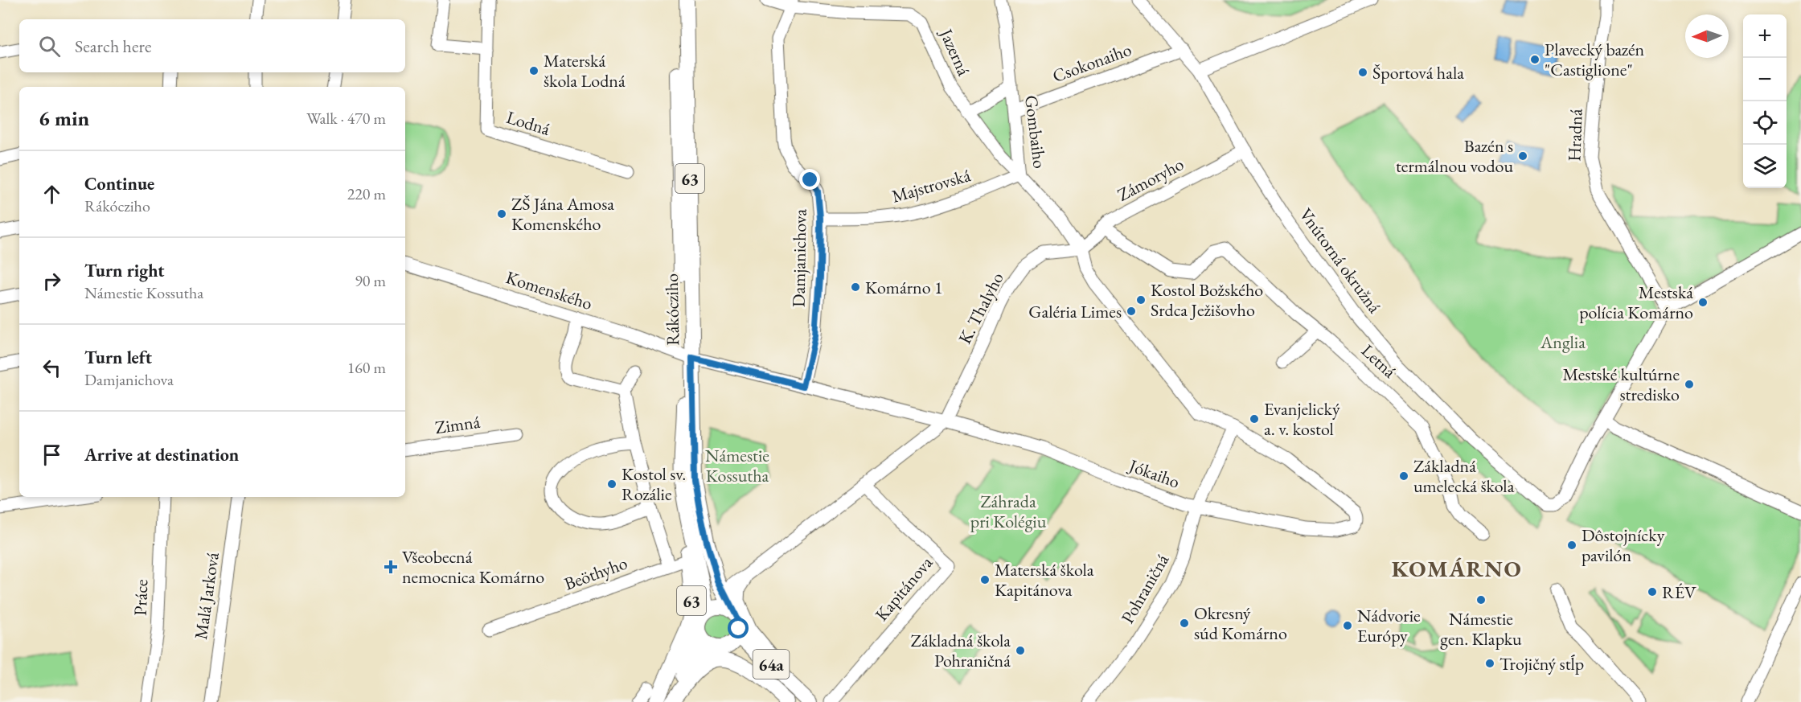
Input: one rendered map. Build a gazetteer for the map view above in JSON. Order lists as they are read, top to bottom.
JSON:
{
  "streets": {
    "main road": ["63", "Rákócziho", "64a"],
    "street": [
      "Jazerná",
      "Csokonaiho",
      "Lodná",
      "Gombaiho",
      "Hradná",
      "Zámoryho",
      "Majstrovská",
      "Damjanichova",
      "Vnútorná okružná",
      "Komenského",
      "K. Thalyho",
      "Letná",
      "Zimná",
      "Jókaiho",
      "Beöthyho",
      "Kapitánova",
      "Pohraničná",
      "Malá Jarková",
      "Práce"
    ]
  },
  "crossings": [
    ["Jazerná", "Gombaiho"],
    ["Jazerná", "Majstrovská"],
    ["Jazerná", "Damjanichova"],
    ["Csokonaiho", "Gombaiho"],
    ["Csokonaiho", "Vnútorná okružná"],
    ["Gombaiho", "Zámoryho"],
    ["Gombaiho", "Majstrovská"],
    ["Gombaiho", "K. Thalyho"],
    ["Gombaiho", "Jókaiho"],
    ["Gombaiho", "Pohraničná"],
    ["63", "Rákócziho"],
    ["63", "Beöthyho"],
    ["63", "64a"],
    ["Zámoryho", "Vnútorná okružná"],
    ["Zámoryho", "K. Thalyho"],
    ["Zámoryho", "Letná"],
    ["Majstrovská", "Damjanichova"],
    ["Komenského", "Rákócziho"],
    ["K. Thalyho", "Jókaiho"],
    ["Rákócziho", "64a"],
    ["Jókaiho", "Pohraničná"]
  ],
  "districts": ["KOMÁRNO"],
  "parks": ["Anglia", "Námestie Kossutha", "Záhrada pri Kolégiu"],
  "places": {
    "other": [
      "Plavecký bazén \"Castiglione\"",
      "Materská škola Lodná",
      "Športová hala",
      "Bazén s termálnou vodou",
      "ZŠ Jána Amosa Komenského",
      "Komárno 1",
      "Kostol Božského Srdca Ježišovho",
      "Mestská polícia Komárno",
      "Galéria Limes",
      "Mestské kultúrne stredisko",
      "Evanjelický a. v. kostol",
      "Základná umelecká škola",
      "Kostol sv. Rozálie",
      "Dôstojnícky pavilón",
      "Materská škola Kapitánova",
      "RÉV",
      "Námestie gen. Klapku",
      "Okresný súd Komárno",
      "Nádvorie Európy",
      "Základná škola Pohraničná",
      "Trojičný stĺp"
    ],
    "health": ["Všeobecná nemocnica Komárno"]
  },
  "north": "left",
  "page": {
    "map_buttons": ["+", "−"],
    "search": "Search here",
    "heading": ["6 min", "Walk · 470 m"],
    "list": [
      ["Continue", "Rákócziho", "220 m"],
      ["Turn right", "Námestie Kossutha", "90 m"],
      ["Turn left", "Damjanichova", "160 m"],
      "Arrive at destination"
    ]
  }
}
